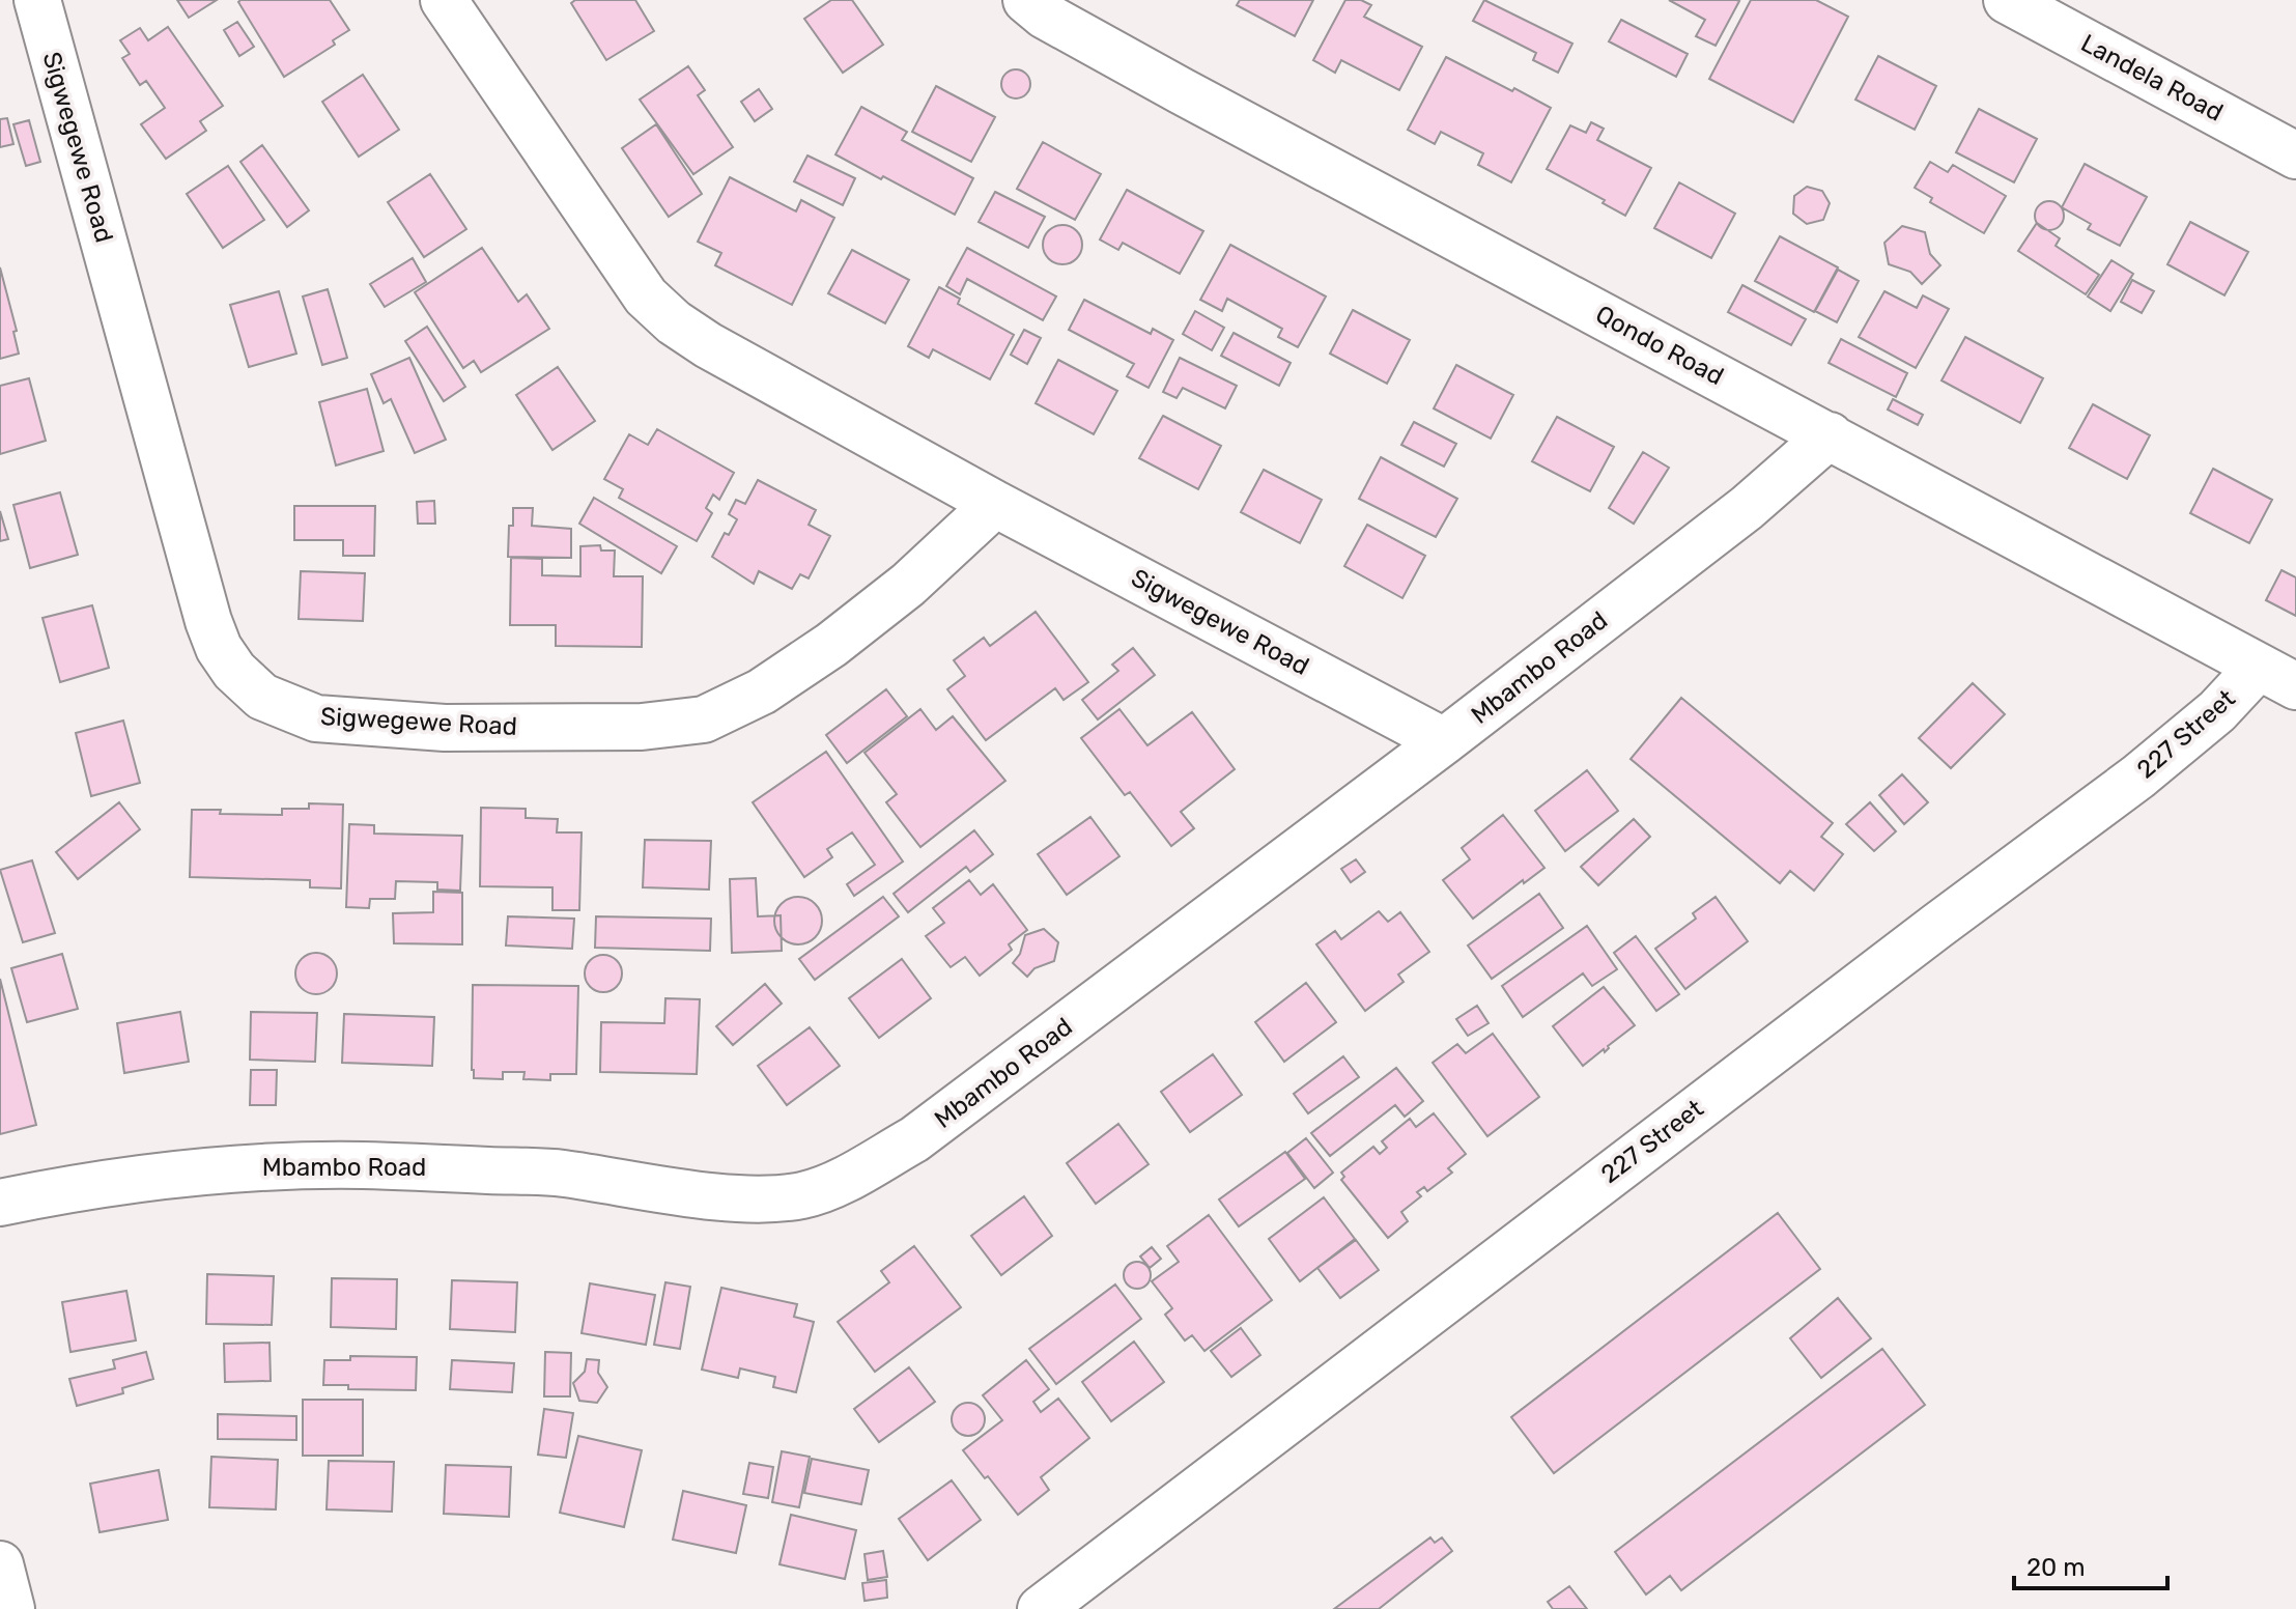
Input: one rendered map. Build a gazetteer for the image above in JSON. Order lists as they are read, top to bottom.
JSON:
{
  "streets": {
    "street": [
      "Landela Road",
      "Sigwegewe Road",
      "Qondo Road",
      "Mbambo Road",
      "227 Street"
    ]
  },
  "crossings": [
    ["Sigwegewe Road", "Mbambo Road"],
    ["Qondo Road", "Mbambo Road"],
    ["Qondo Road", "227 Street"]
  ],
  "scale_bar": "20 m"
}
